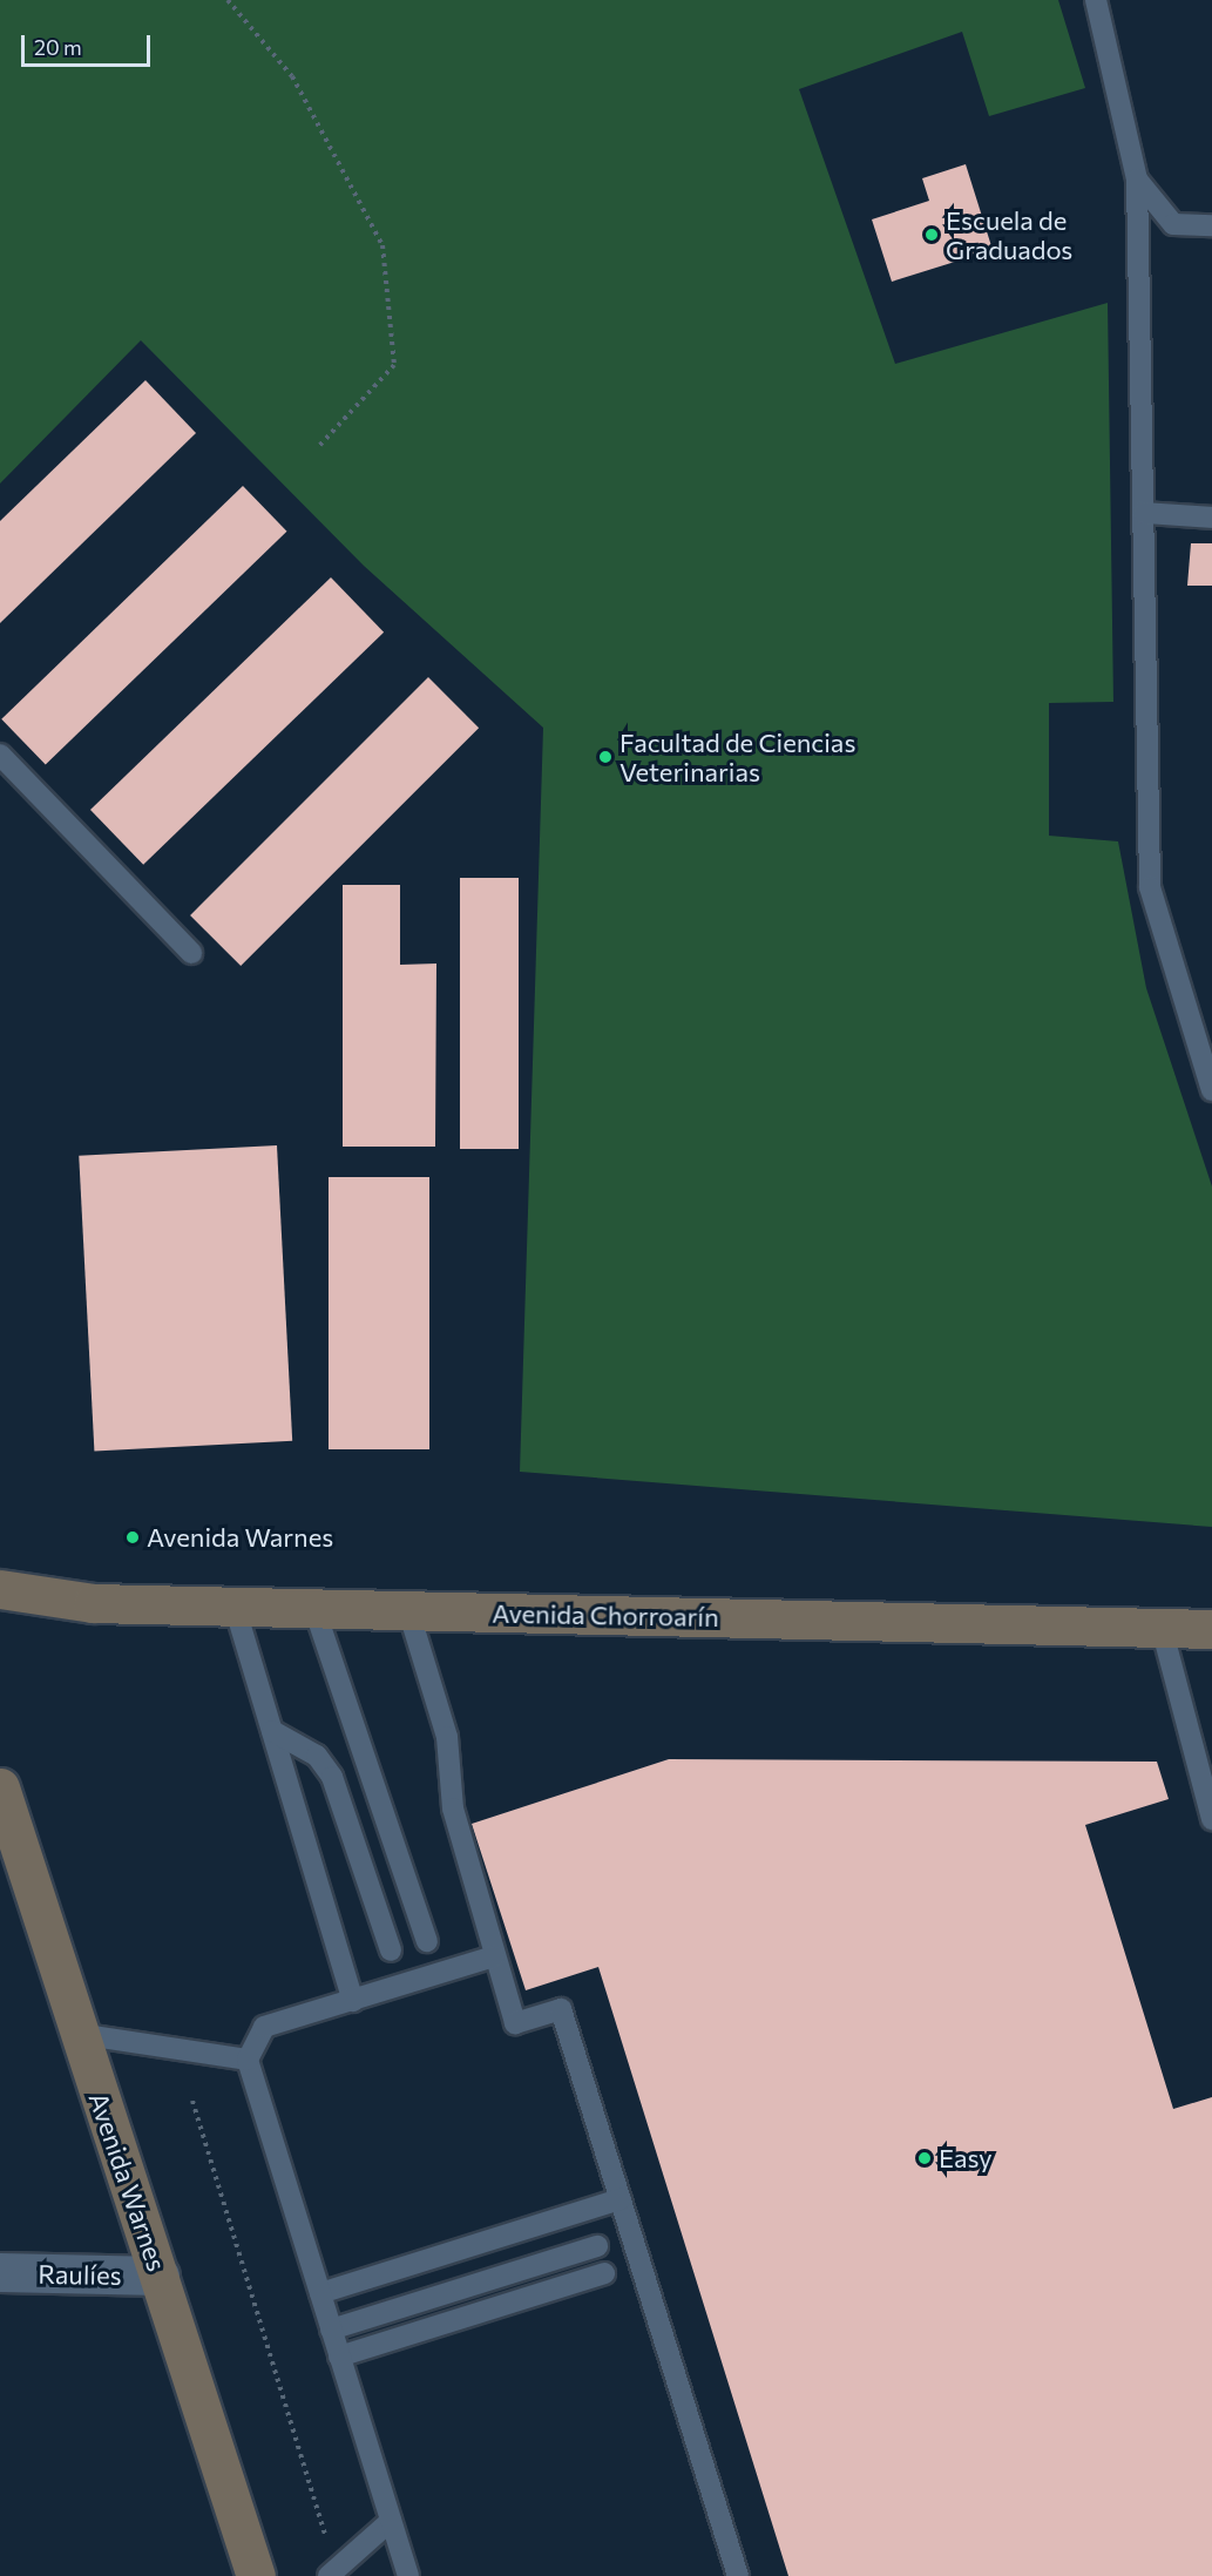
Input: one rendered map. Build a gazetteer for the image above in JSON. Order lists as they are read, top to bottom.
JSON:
{
  "streets": {
    "main road": ["Avenida Chorroarín", "Avenida Warnes"],
    "street": ["Raulíes"]
  },
  "crossings": [
    ["Avenida Warnes", "Raulíes"]
  ],
  "places": [
    "Escuela de Graduados",
    "Facultad de Ciencias Veterinarias",
    "Avenida Warnes",
    "Easy"
  ],
  "scale_bar": "20 m"
}
